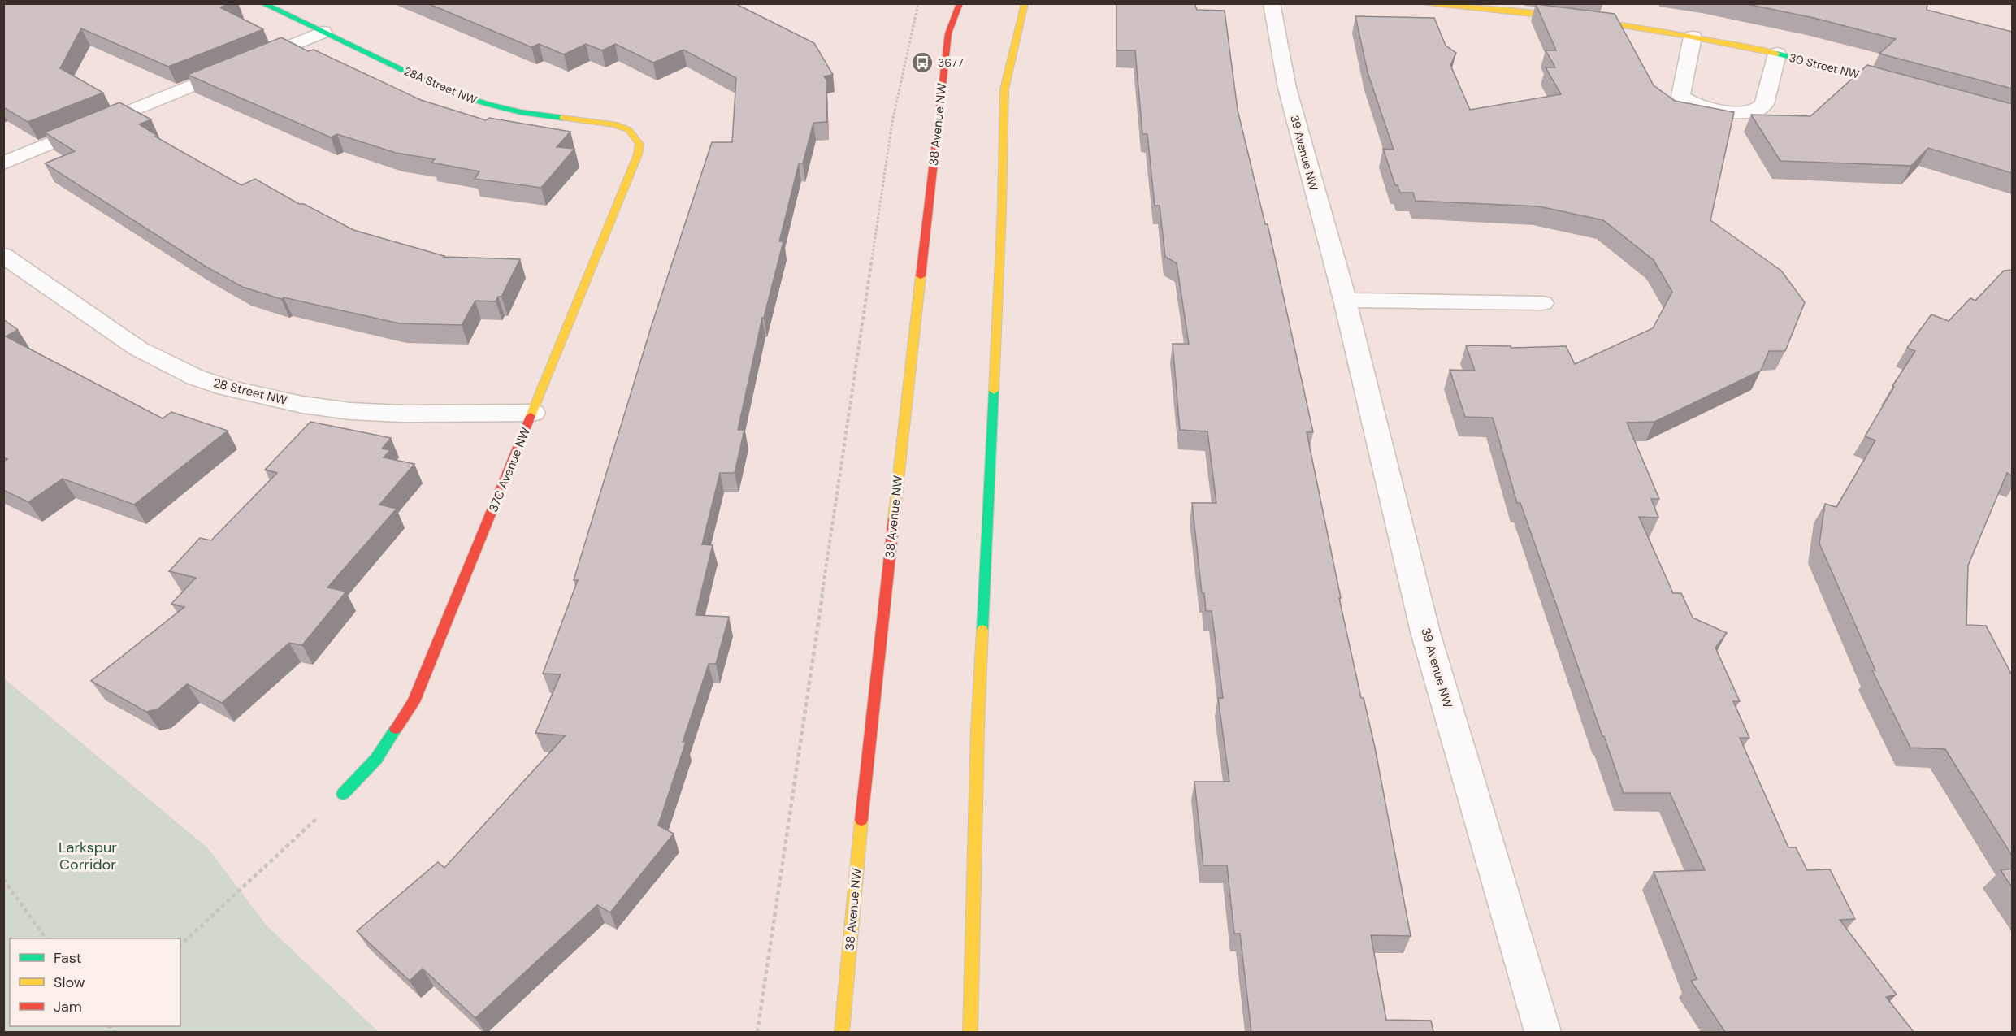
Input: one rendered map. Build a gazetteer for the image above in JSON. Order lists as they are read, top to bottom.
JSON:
{
  "streets": {
    "main road": [
      "30 Street NW",
      "28A Street NW",
      "38 Avenue NW",
      "37C Avenue NW"
    ],
    "street": ["39 Avenue NW", "28 Street NW"]
  },
  "crossings": [
    ["28A Street NW", "37C Avenue NW"],
    ["28 Street NW", "37C Avenue NW"]
  ],
  "parks": ["Larkspur Corridor"],
  "places": {
    "bus stop": ["3677"]
  },
  "legend": ["Fast", "Slow", "Jam"]
}
